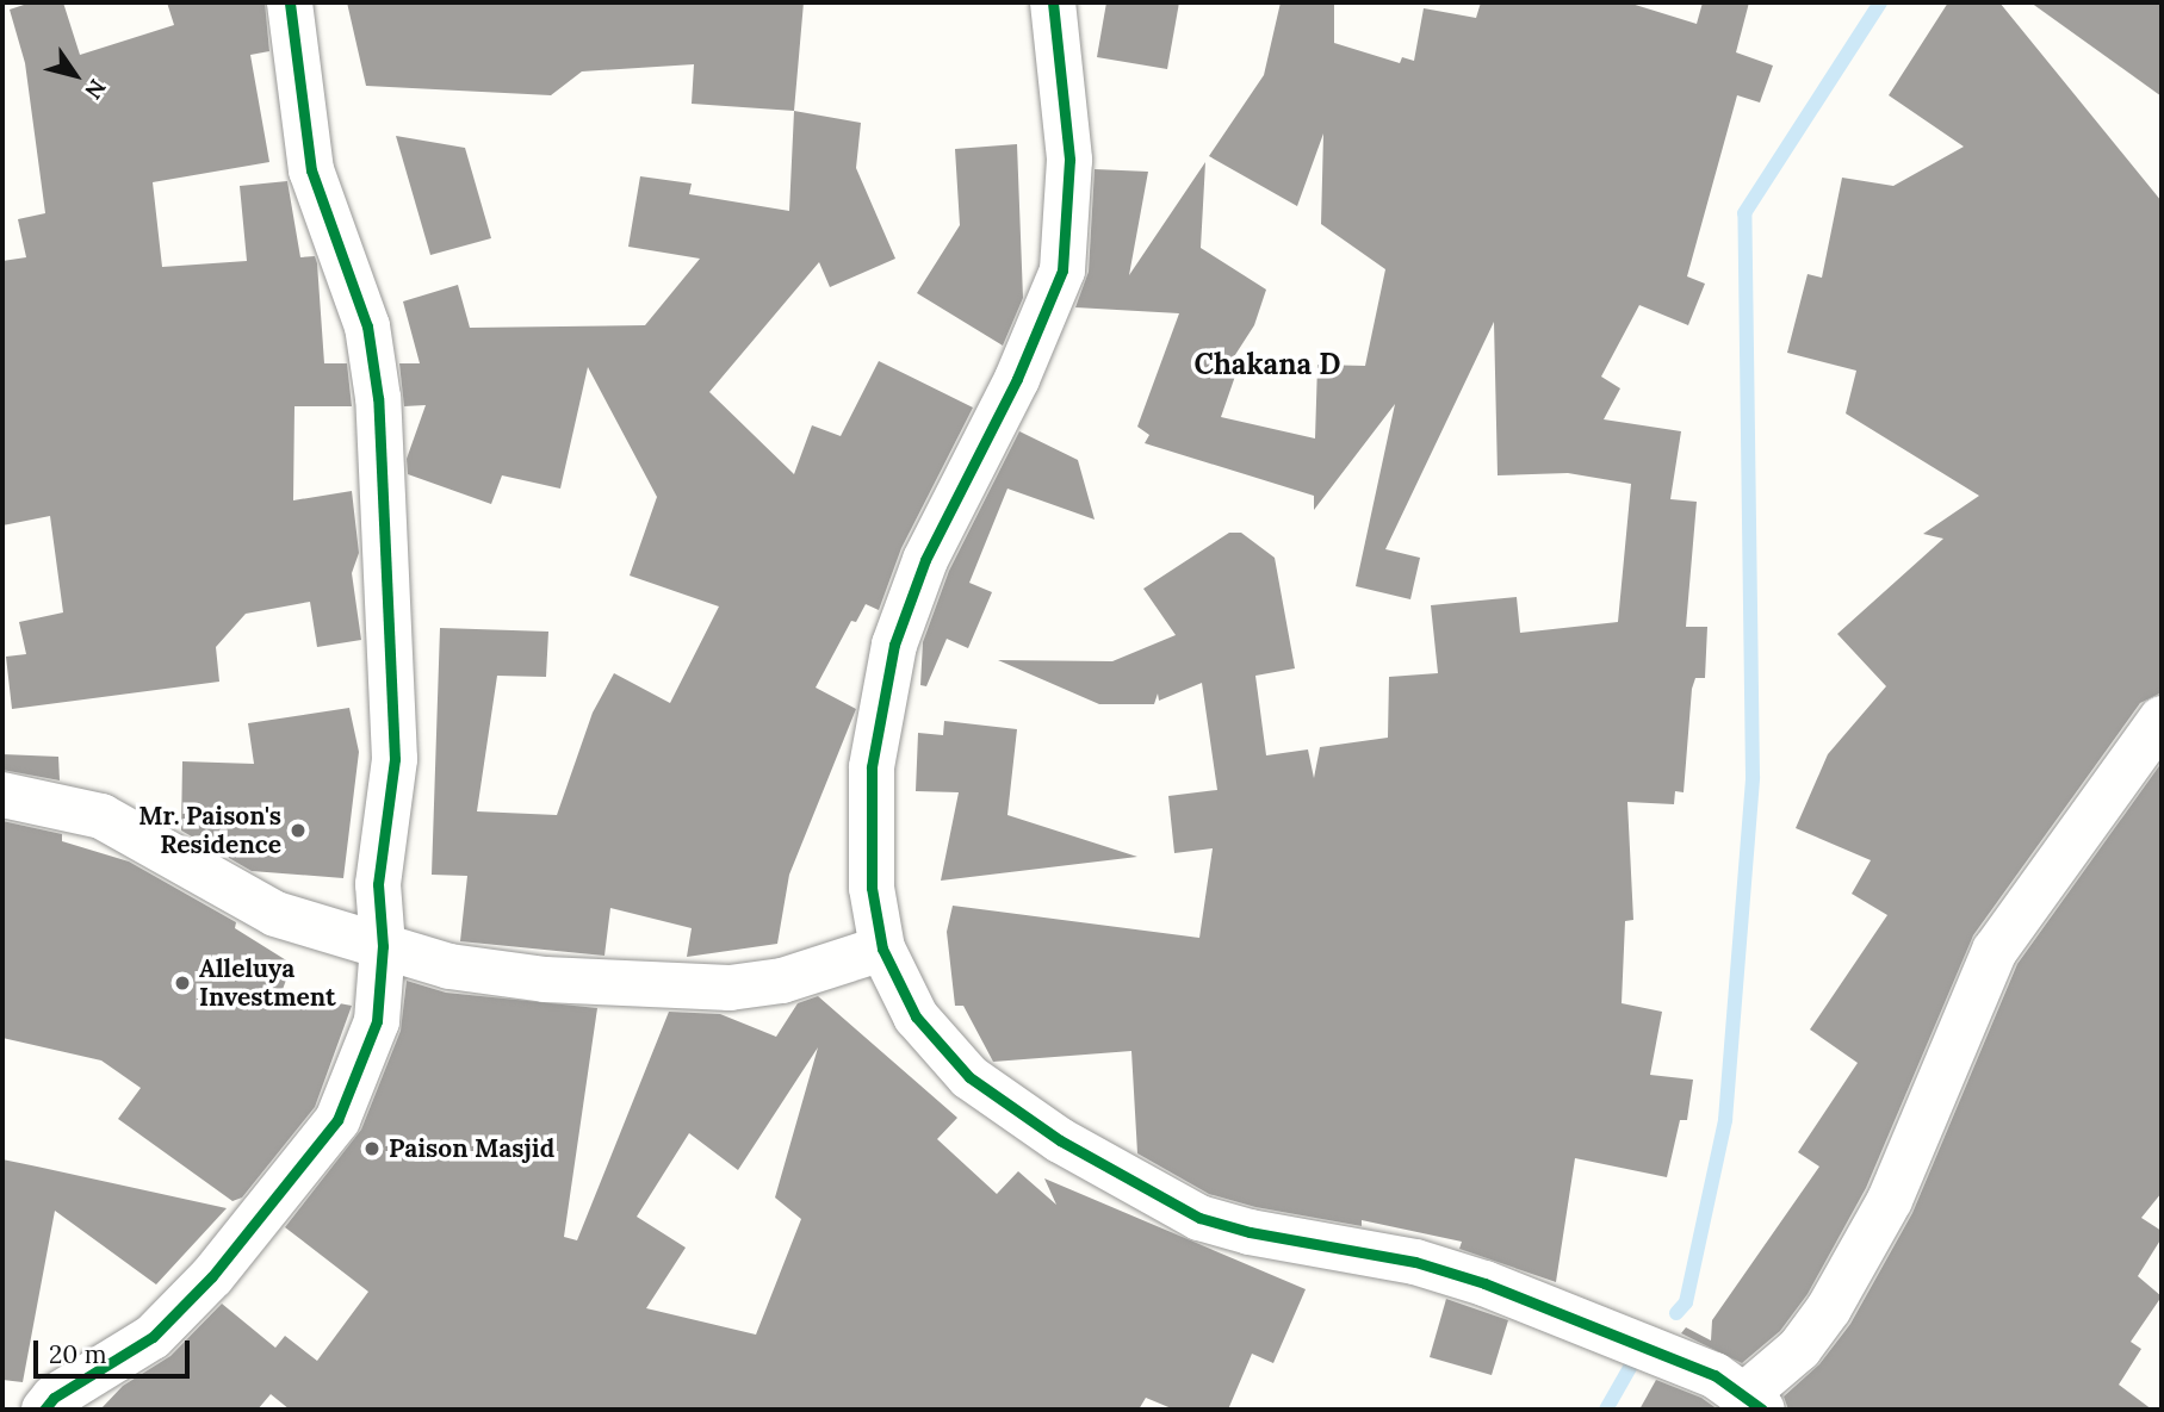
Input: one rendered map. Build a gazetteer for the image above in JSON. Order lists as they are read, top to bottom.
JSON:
{
  "districts": ["Chakana D"],
  "places": ["Mr. Paison's Residence", "Alleluya Investment", "Paison Masjid"],
  "scale_bar": "20 m",
  "north": "bottom right"
}
